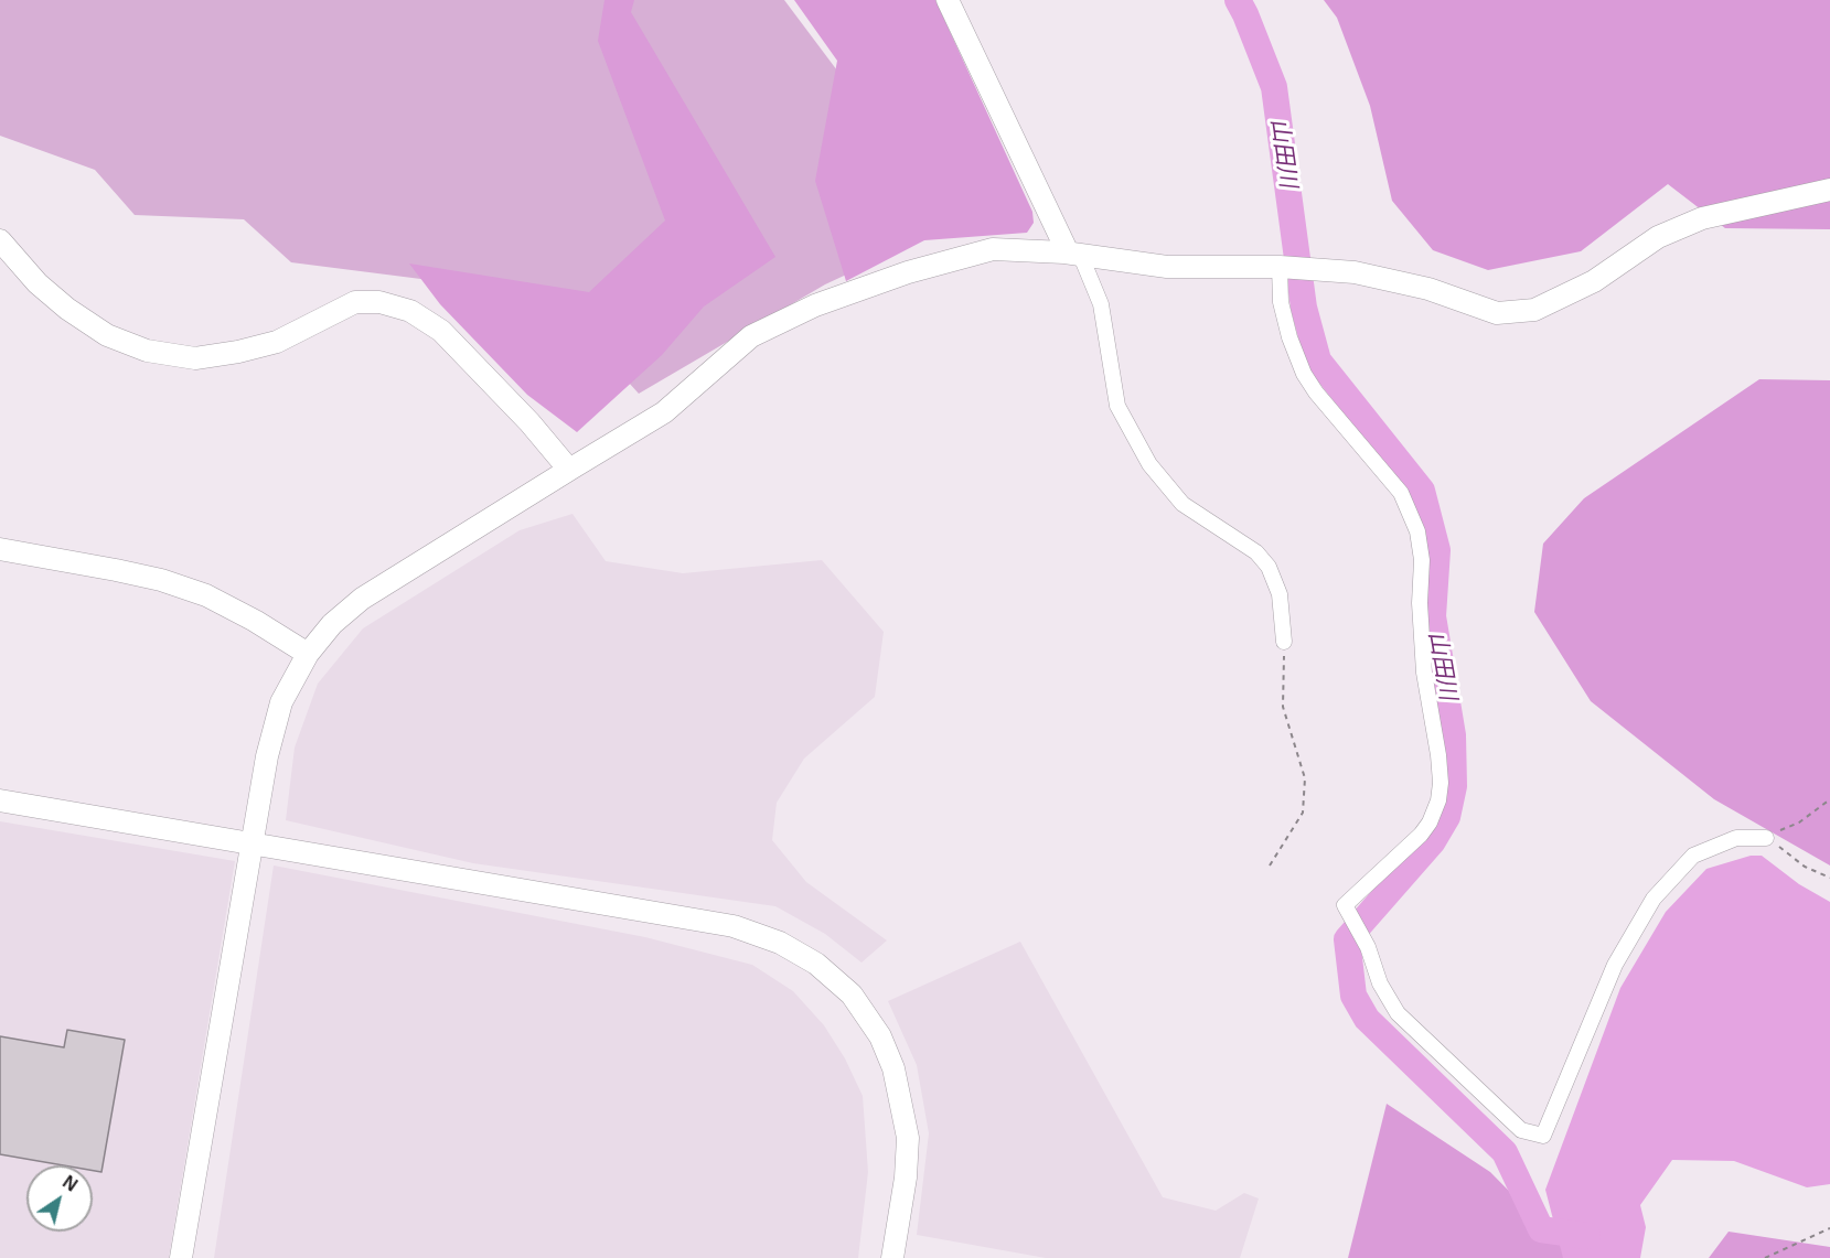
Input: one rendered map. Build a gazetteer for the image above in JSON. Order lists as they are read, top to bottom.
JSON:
{
  "water": ["山田川"],
  "north": "top right"
}
